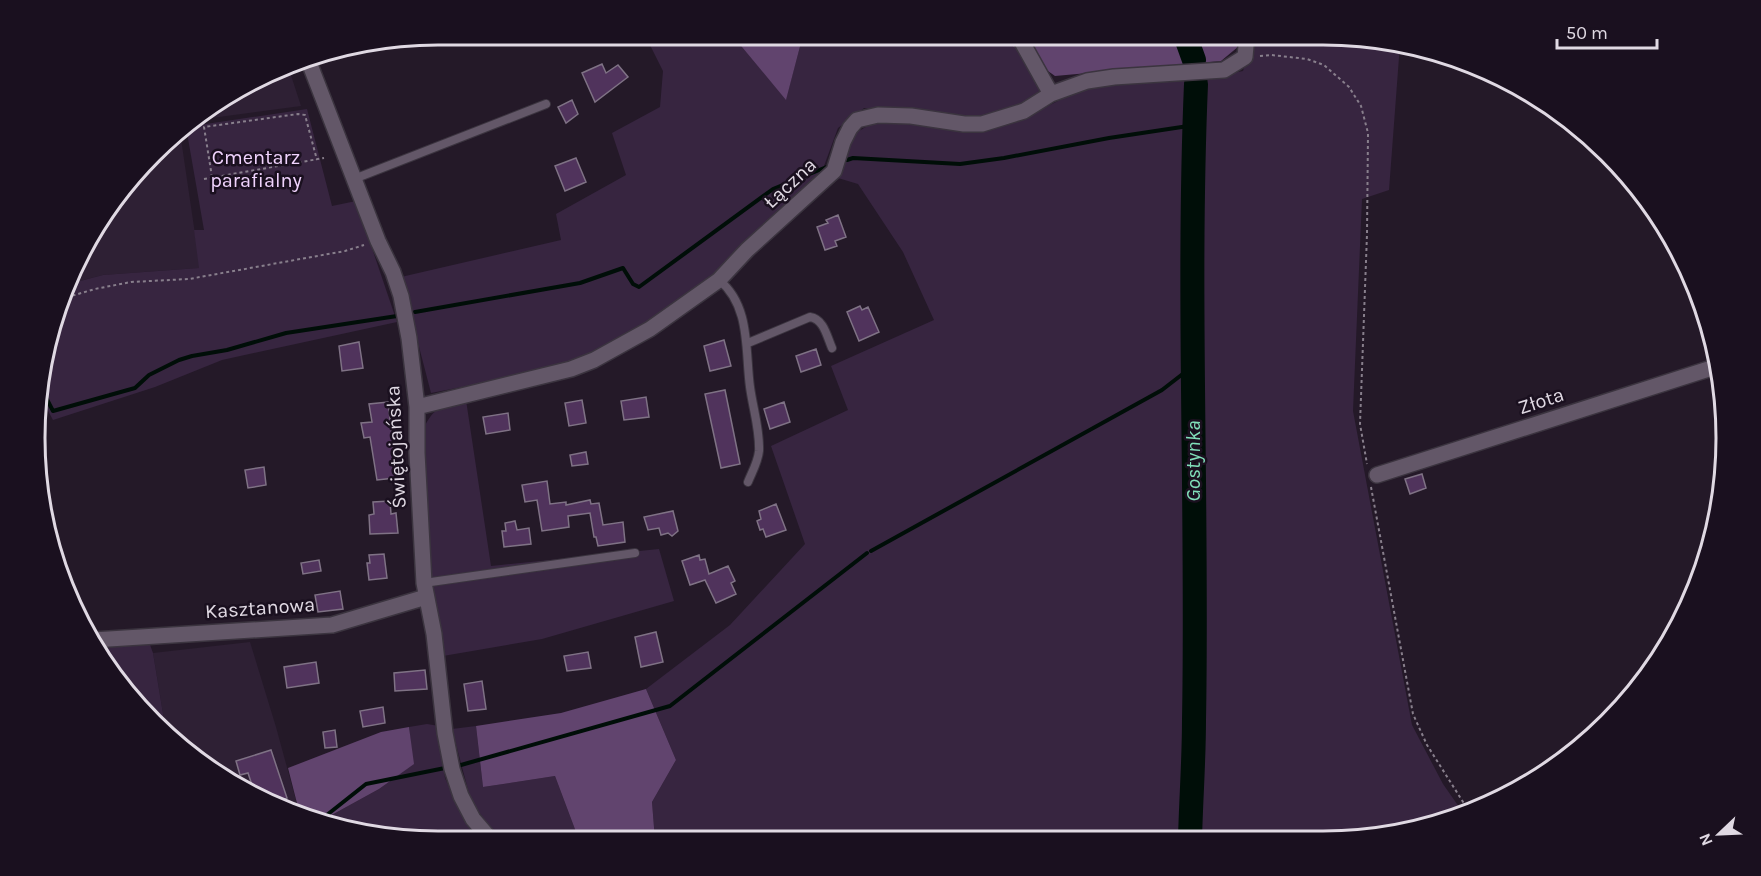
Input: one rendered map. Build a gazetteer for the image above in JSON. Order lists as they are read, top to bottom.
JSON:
{
  "streets": {
    "street": [
      "Łączna",
      "Złota",
      "Świętojańska",
      "Kasztanowa"
    ]
  },
  "crossings": [
    ["Łączna", "Świętojańska"],
    ["Świętojańska", "Kasztanowa"]
  ],
  "water": ["Gostynka"],
  "parks": ["Cmentarz parafialny"],
  "scale_bar": "50 m",
  "north": "bottom left"
}
